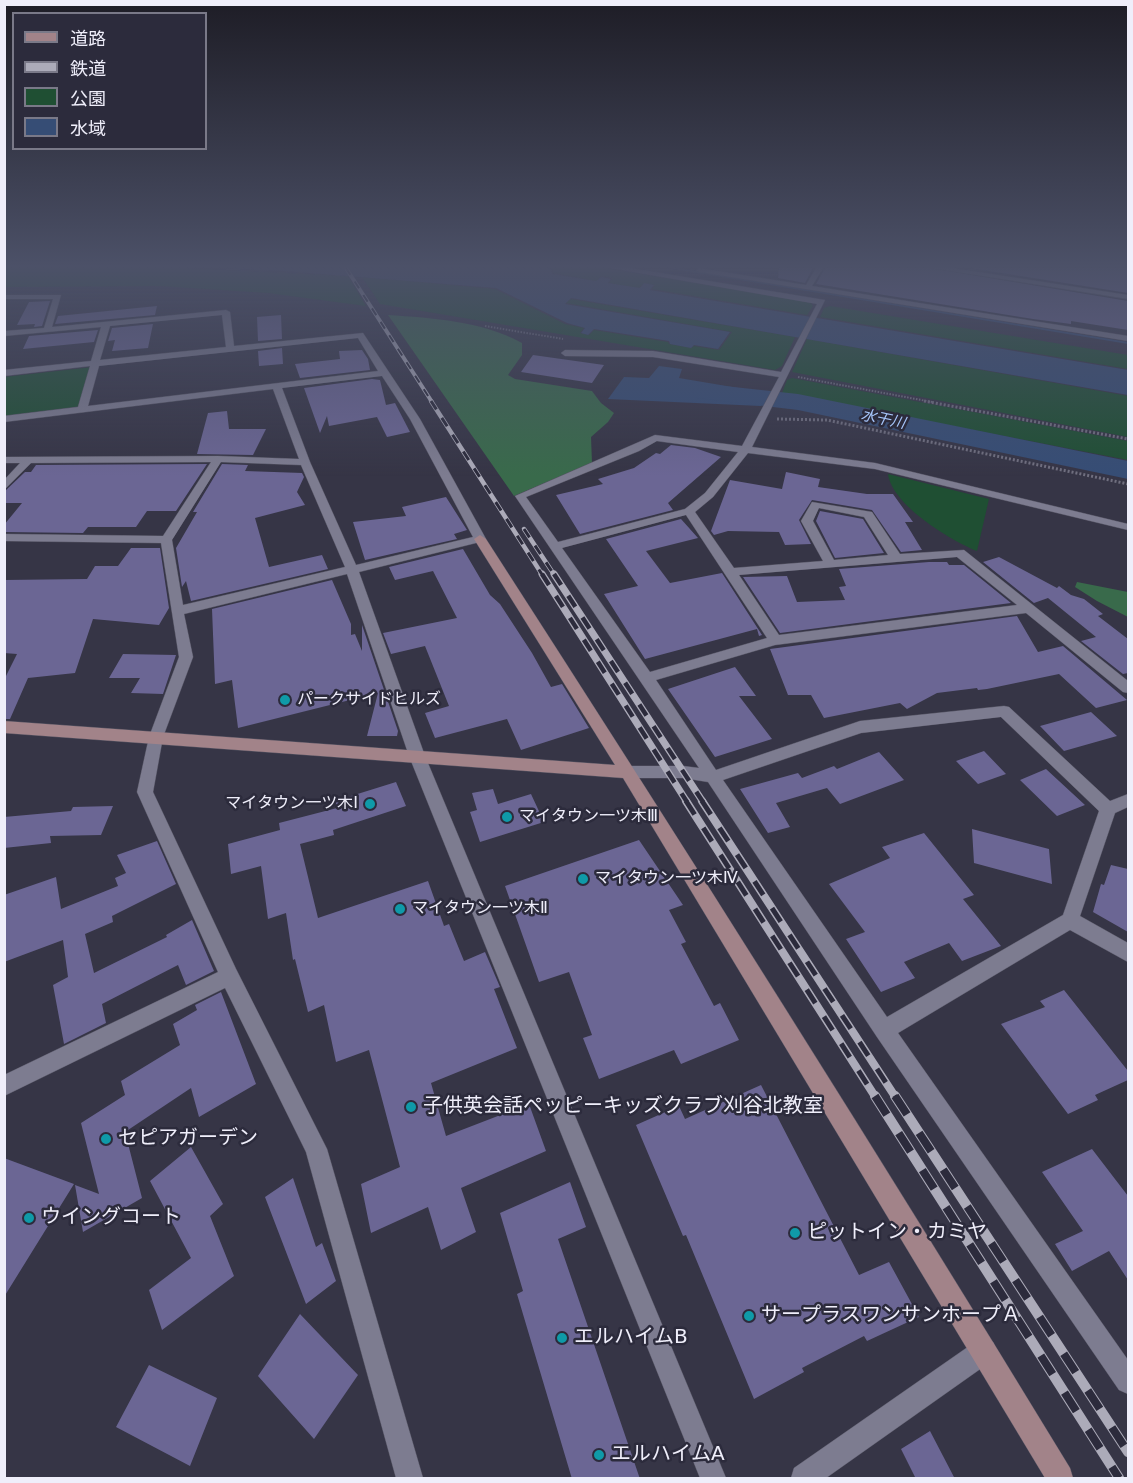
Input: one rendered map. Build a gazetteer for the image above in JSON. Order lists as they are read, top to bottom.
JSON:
{
  "water": ["水干川"],
  "places": [
    "パークサイドヒルズ",
    "マイタウン一ツ木Ⅰ",
    "マイタウン一ツ木Ⅲ",
    "マイタウン一ツ木Ⅳ",
    "マイタウン一ツ木Ⅱ",
    "子供英会話ペッピーキッズクラブ刈谷北教室",
    "セピアガーデン",
    "ウイングコート",
    "ピットイン・カミヤ",
    "サープラスワンサンホープＡ",
    "エルハイムB",
    "エルハイムA"
  ],
  "legend": [
    "道路",
    "鉄道",
    "公園",
    "水域"
  ]
}
